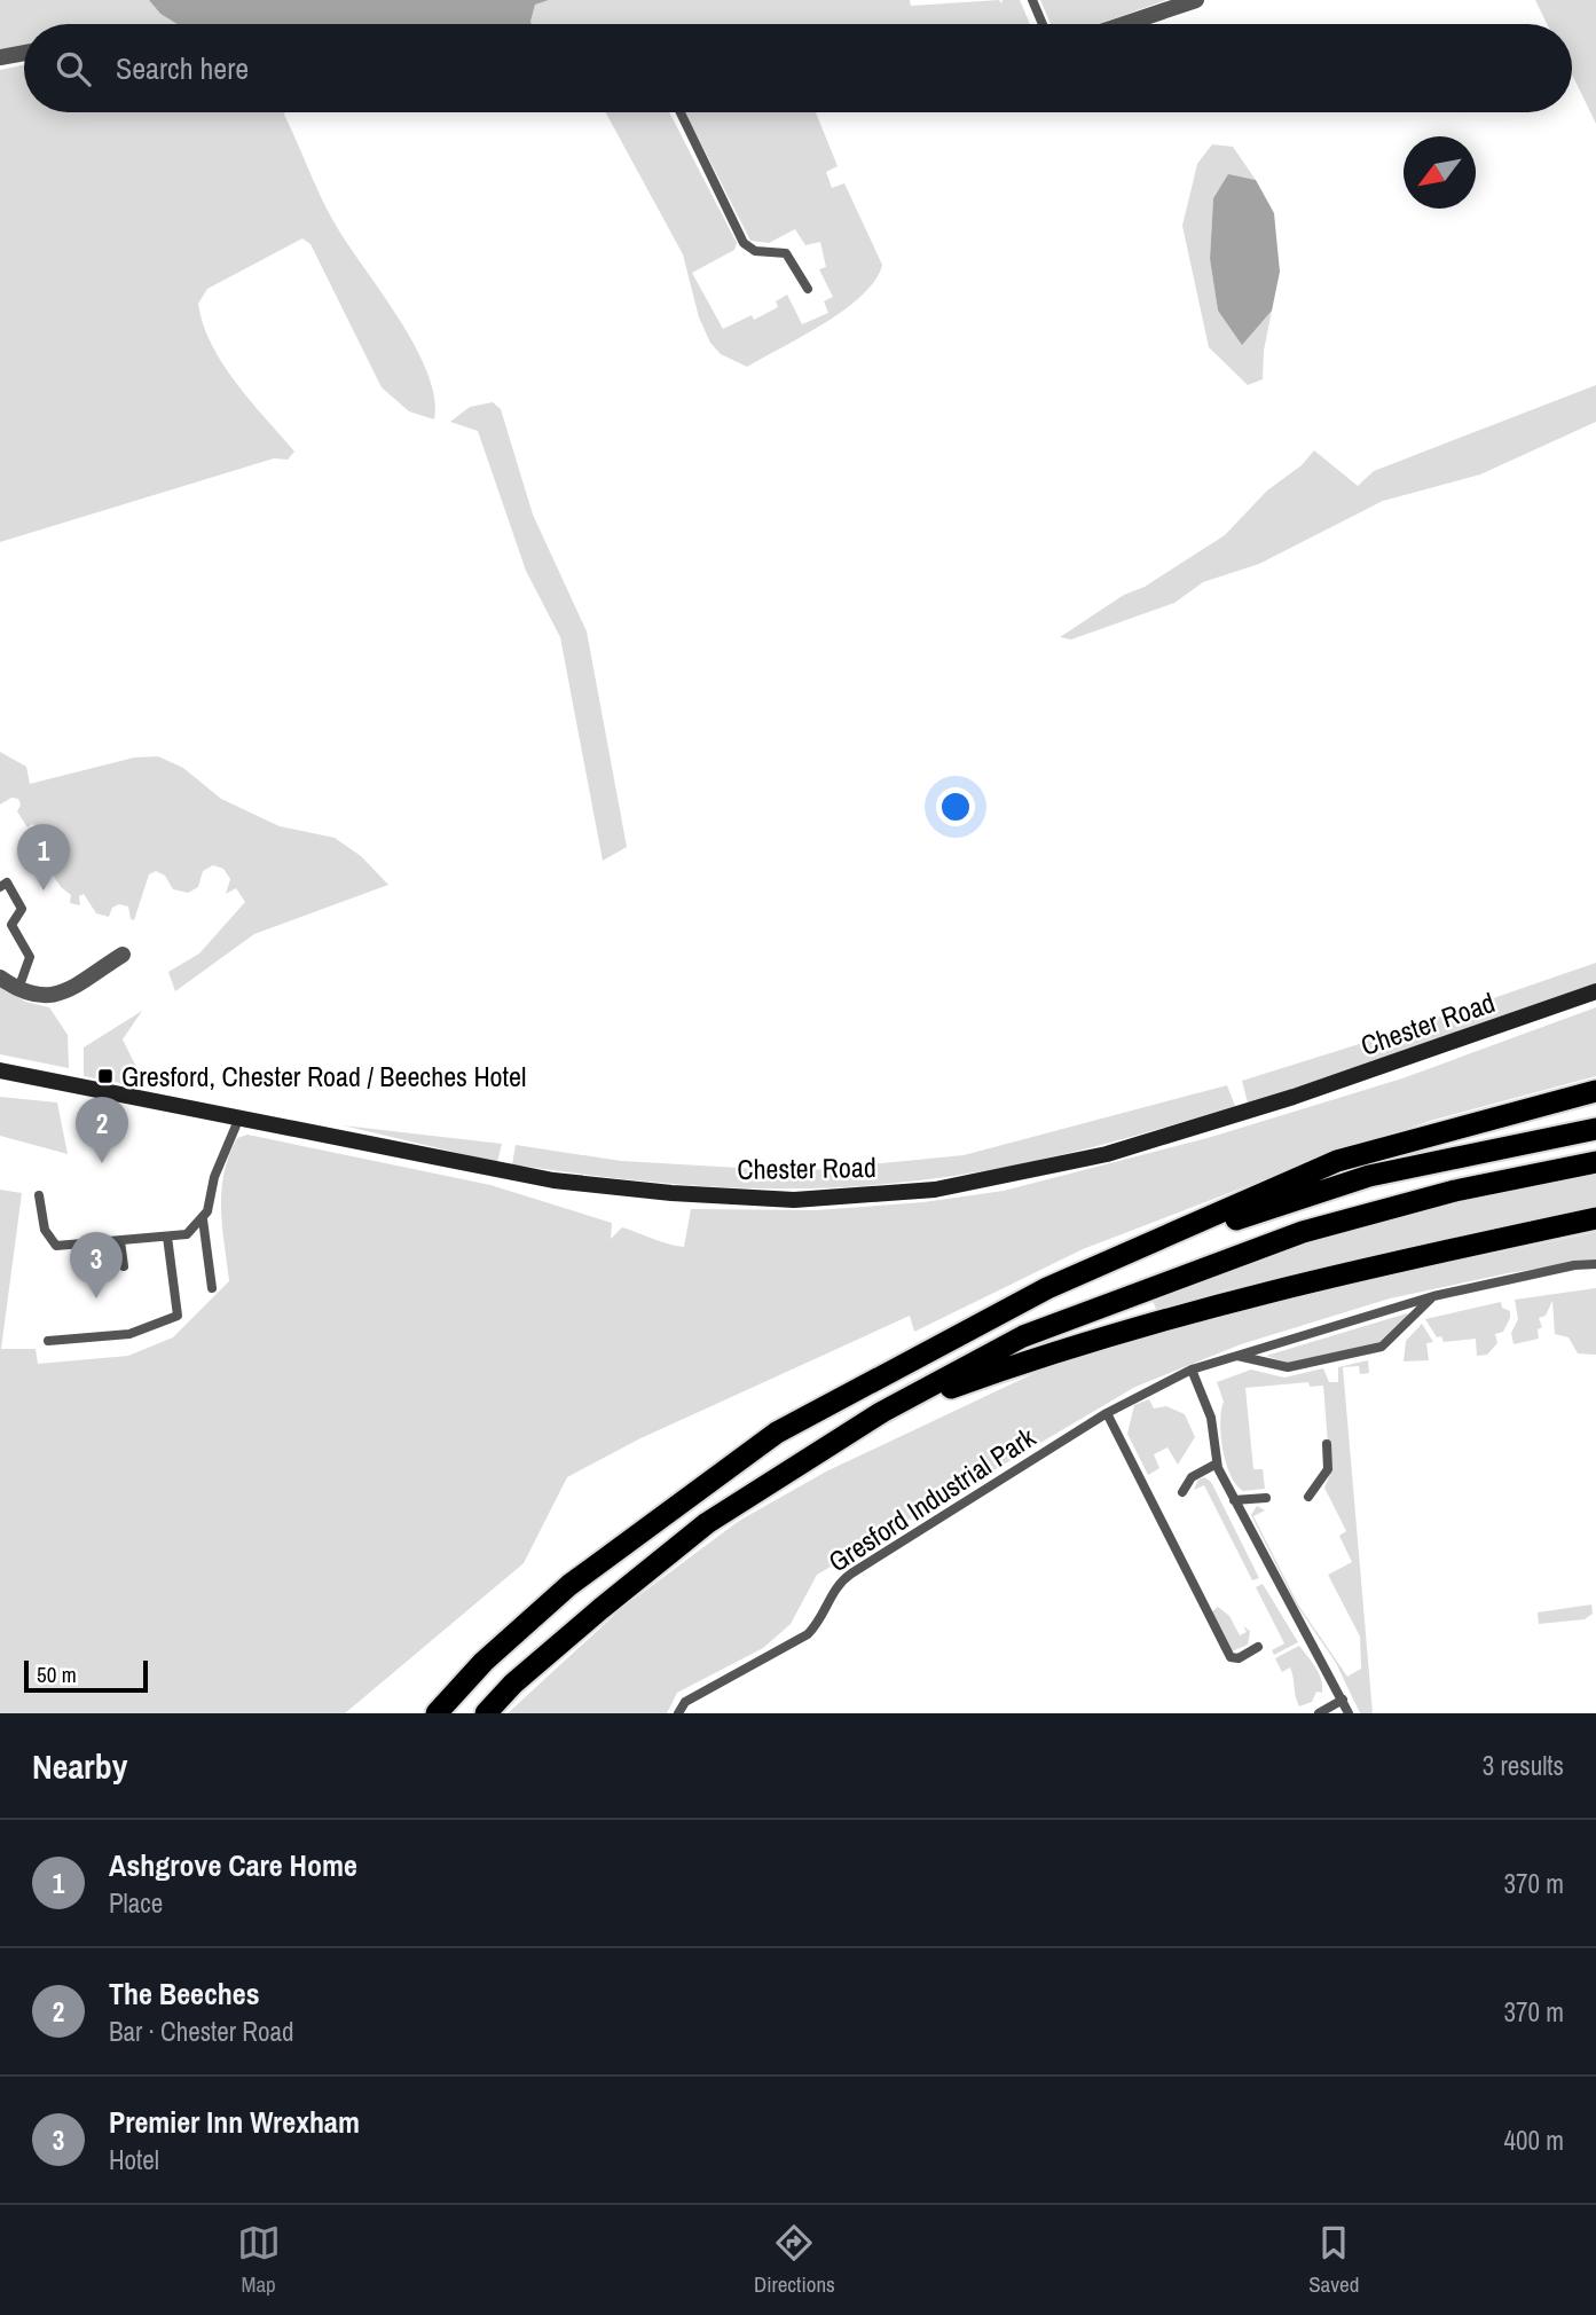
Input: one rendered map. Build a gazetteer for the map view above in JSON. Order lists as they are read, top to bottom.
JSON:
{
  "streets": {
    "main road": ["Chester Road"],
    "lane": ["Gresford Industrial Park"]
  },
  "places": {
    "transit": ["Gresford, Chester Road / Beeches Hotel"]
  },
  "scale_bar": "50 m",
  "north": "bottom left",
  "page": {
    "search": "Search here",
    "pins": ["1", "2", "3"],
    "scale": "50 m",
    "heading": ["Nearby", "3 results"],
    "list": [
      {
        "mark": "1",
        "name": "Ashgrove Care Home",
        "note": "Place",
        "value": "370 m"
      },
      {
        "mark": "2",
        "name": "The Beeches",
        "note": "Bar · Chester Road",
        "value": "370 m"
      },
      {
        "mark": "3",
        "name": "Premier Inn Wrexham",
        "note": "Hotel",
        "value": "400 m"
      }
    ],
    "nav": ["Map", "Directions", "Saved"]
  }
}
